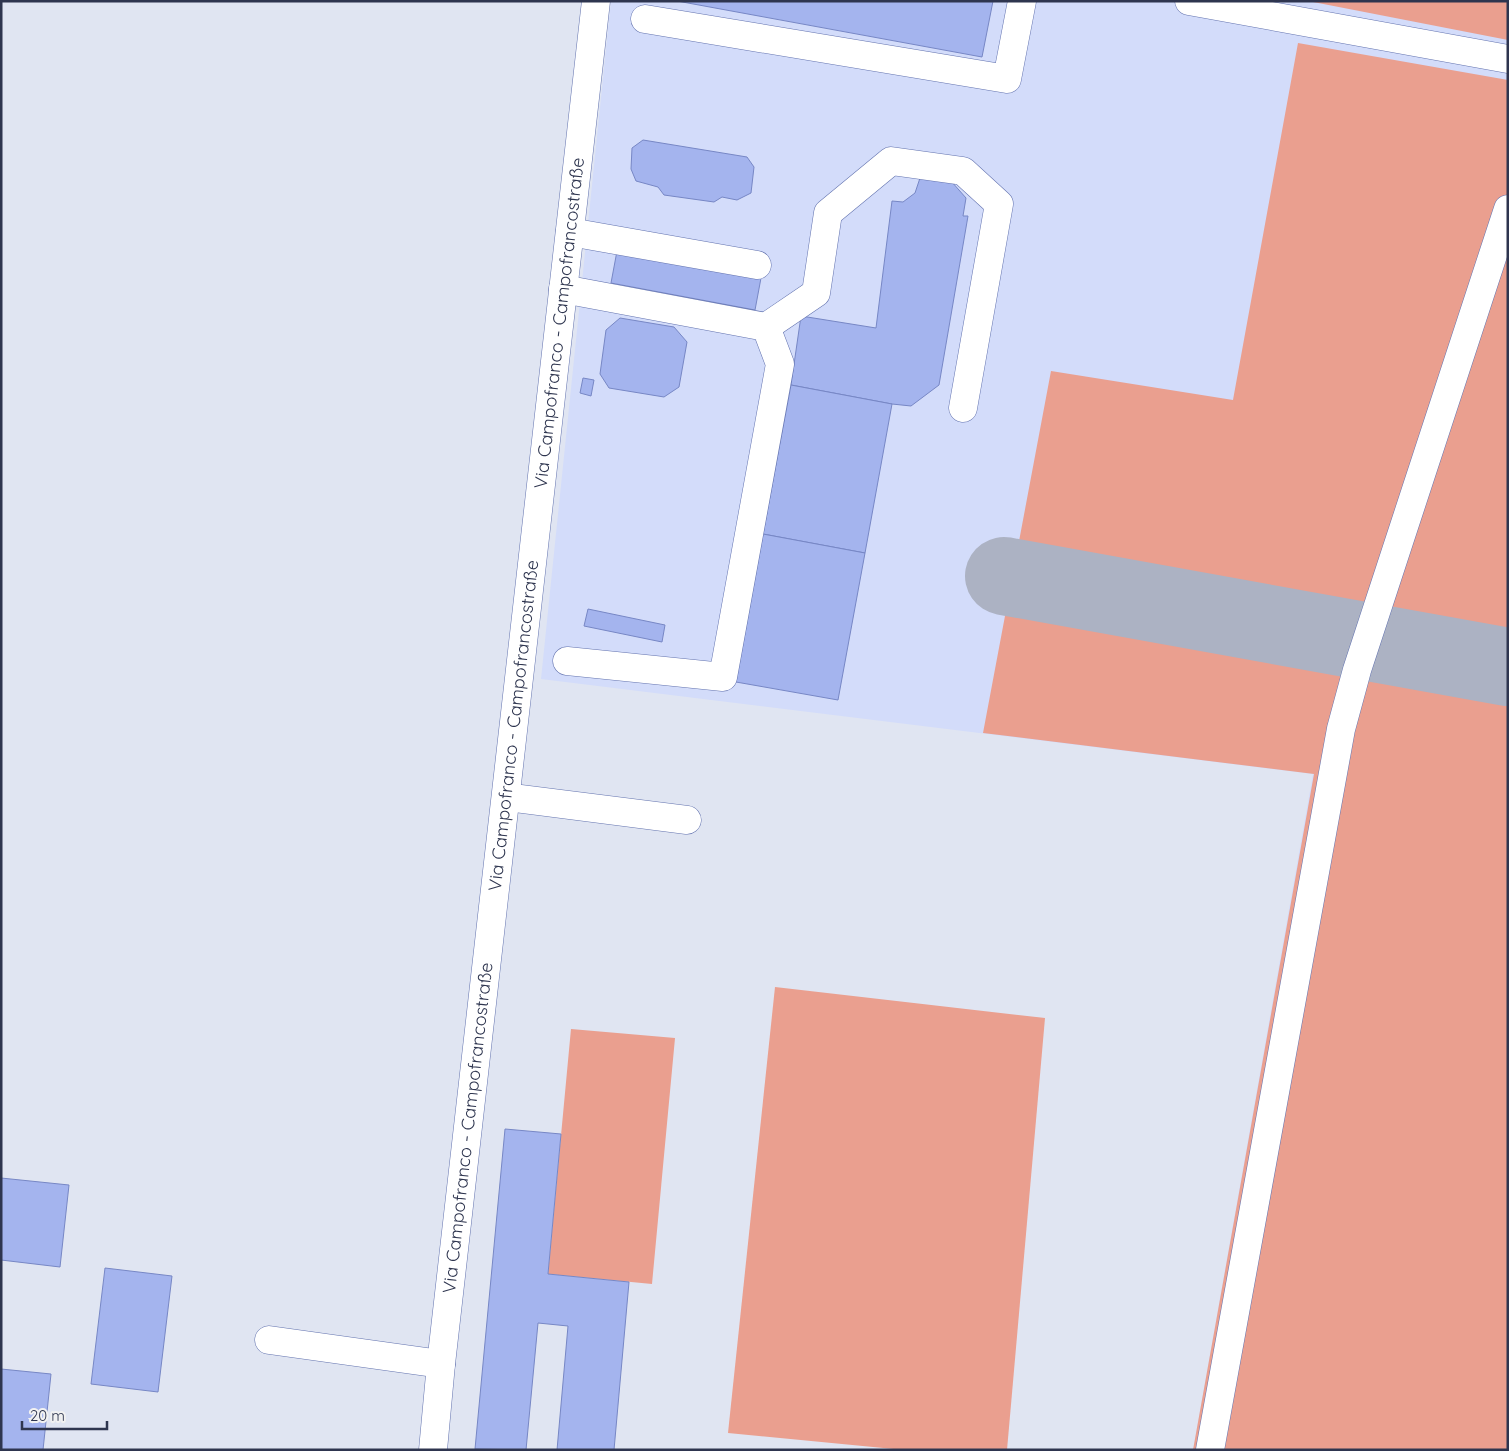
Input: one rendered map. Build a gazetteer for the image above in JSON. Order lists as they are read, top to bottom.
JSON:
{
  "streets": {
    "street": ["Via Campofranco - Campofrancostraße"]
  },
  "scale_bar": "20 m"
}
